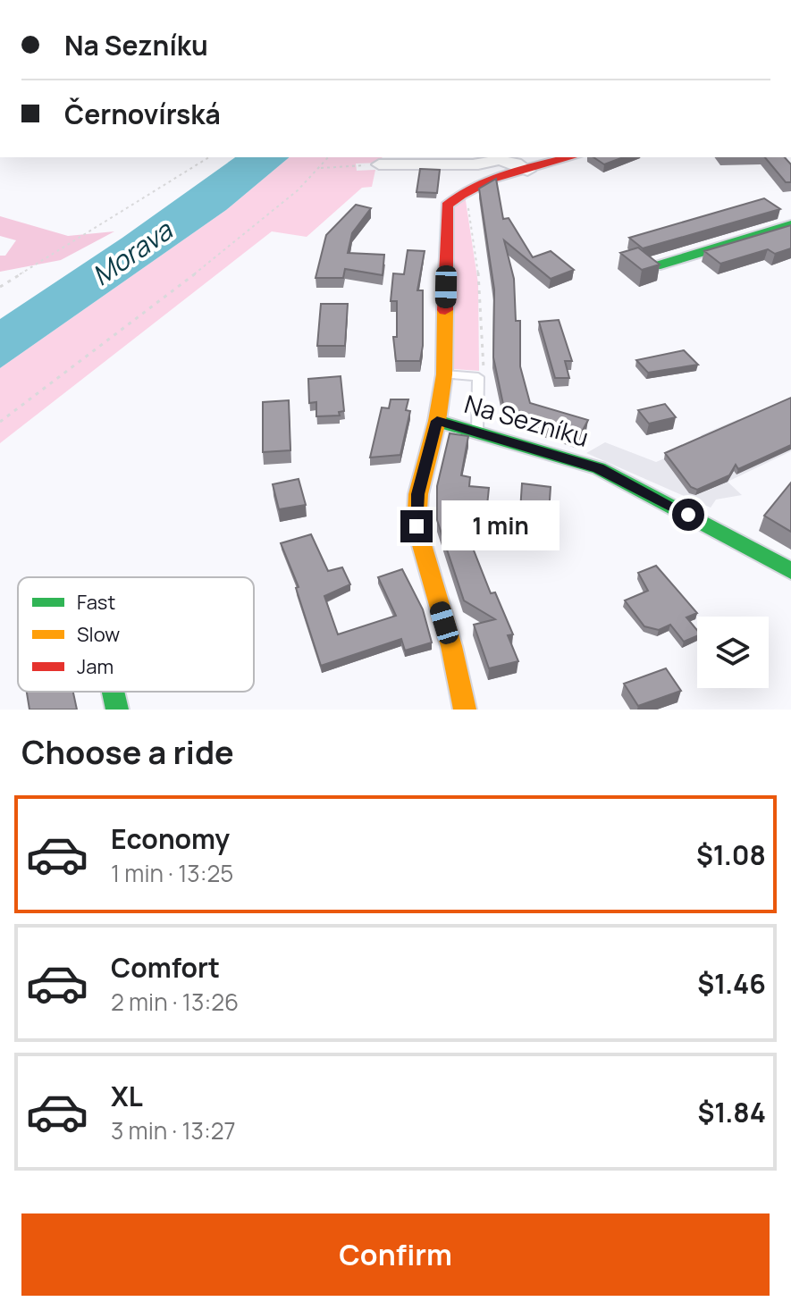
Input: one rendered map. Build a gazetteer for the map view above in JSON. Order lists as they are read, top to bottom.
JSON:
{
  "streets": {
    "street": ["Na Sezníku"]
  },
  "water": ["Morava"],
  "legend": ["Fast", "Slow", "Jam"],
  "page": {
    "banner": ["Na Sezníku", "Černovírská"],
    "bubble": "1 min",
    "heading": "Choose a ride",
    "list": [
      {
        "name": "Economy",
        "note": "1 min · 13:25",
        "value": "$1.08"
      },
      {
        "name": "Comfort",
        "note": "2 min · 13:26",
        "value": "$1.46"
      },
      {
        "name": "XL",
        "note": "3 min · 13:27",
        "value": "$1.84"
      }
    ],
    "buttons": "Confirm"
  }
}
